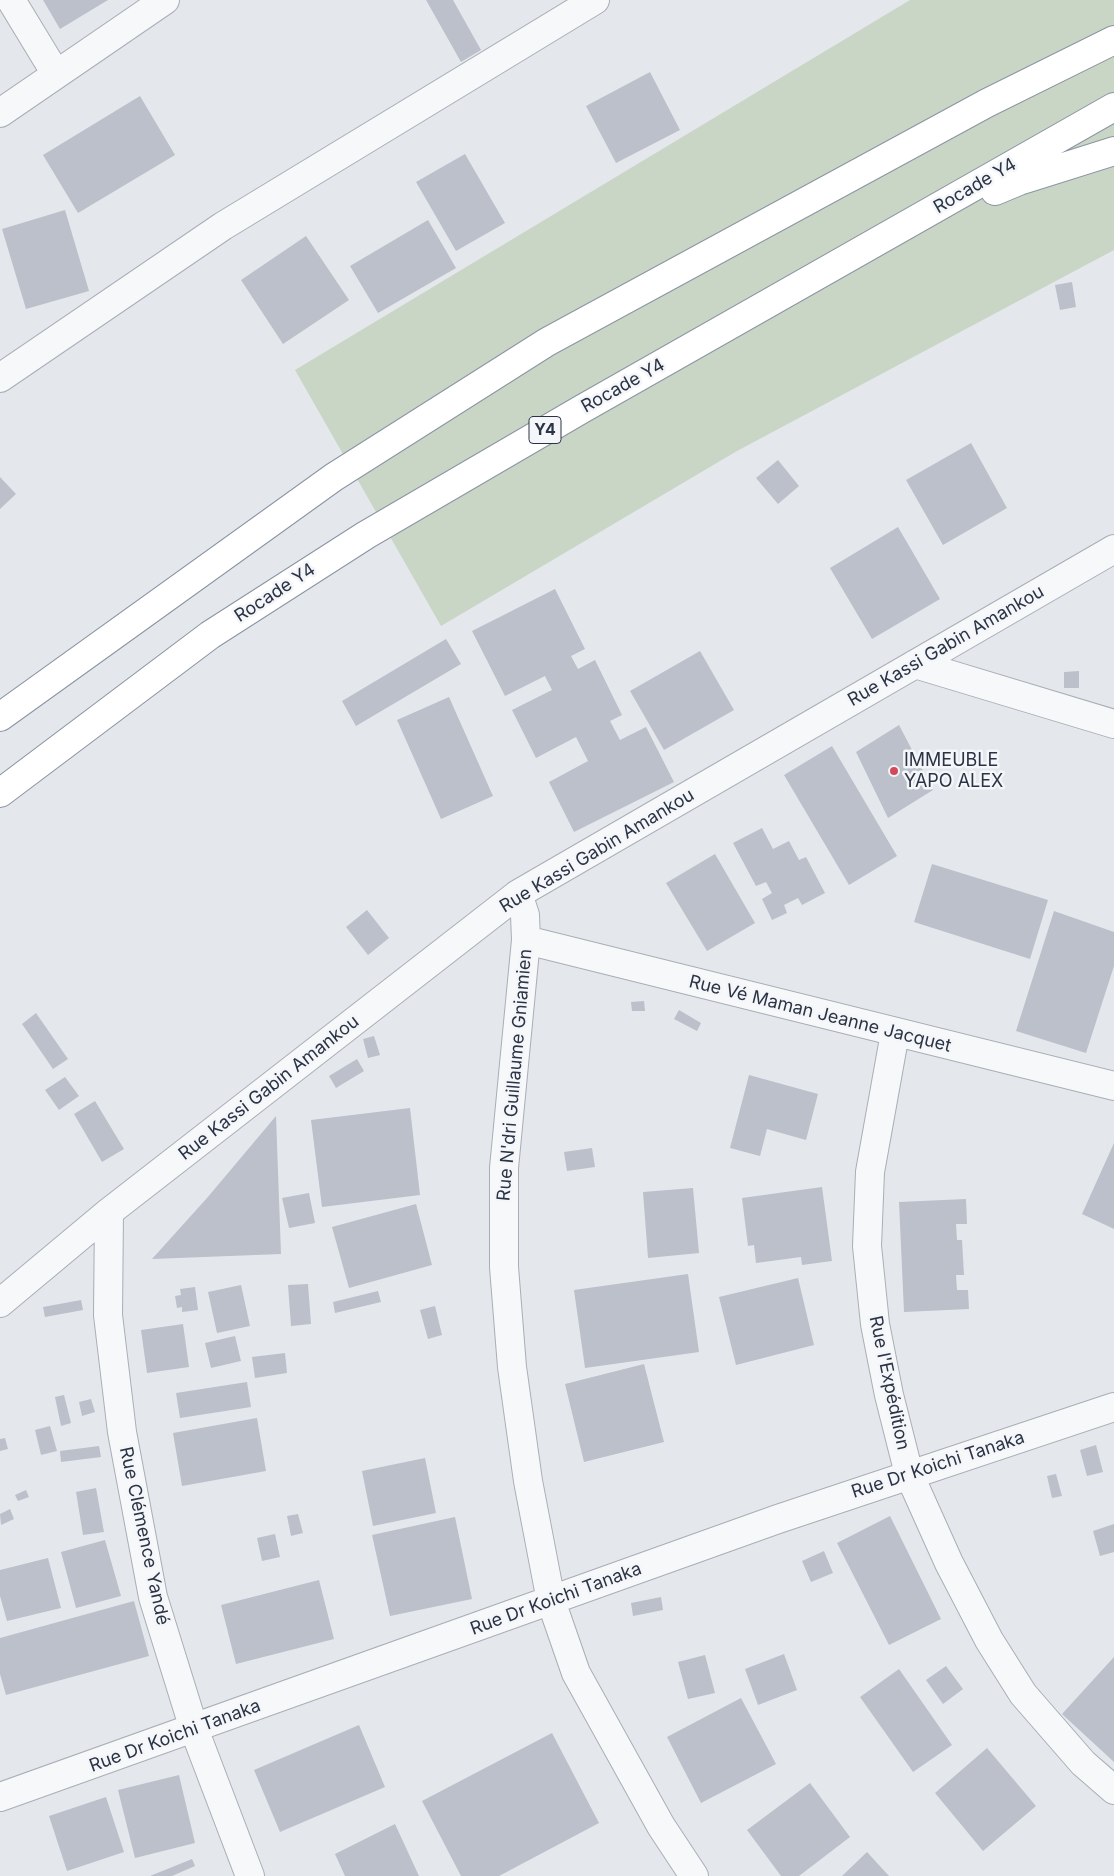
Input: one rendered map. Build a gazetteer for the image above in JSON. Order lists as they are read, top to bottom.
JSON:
{
  "streets": {
    "highway": ["Rocade Y4", "Y4"],
    "street": [
      "Rue Kassi Gabin Amankou",
      "Rue Vé Maman Jeanne Jacquet",
      "Rue N'dri Guillaume Gniamien",
      "Rue l'Expédition",
      "Rue Dr Koichi Tanaka",
      "Rue Clémence Yandé"
    ]
  },
  "crossings": [
    ["Rue Kassi Gabin Amankou", "Rue N'dri Guillaume Gniamien"],
    ["Rue Kassi Gabin Amankou", "Rue Clémence Yandé"],
    ["Rue Vé Maman Jeanne Jacquet", "Rue N'dri Guillaume Gniamien"],
    ["Rue Vé Maman Jeanne Jacquet", "Rue l'Expédition"],
    ["Rue N'dri Guillaume Gniamien", "Rue Dr Koichi Tanaka"],
    ["Rue l'Expédition", "Rue Dr Koichi Tanaka"],
    ["Rue Dr Koichi Tanaka", "Rue Clémence Yandé"]
  ],
  "places": ["IMMEUBLE YAPO ALEX"]
}
